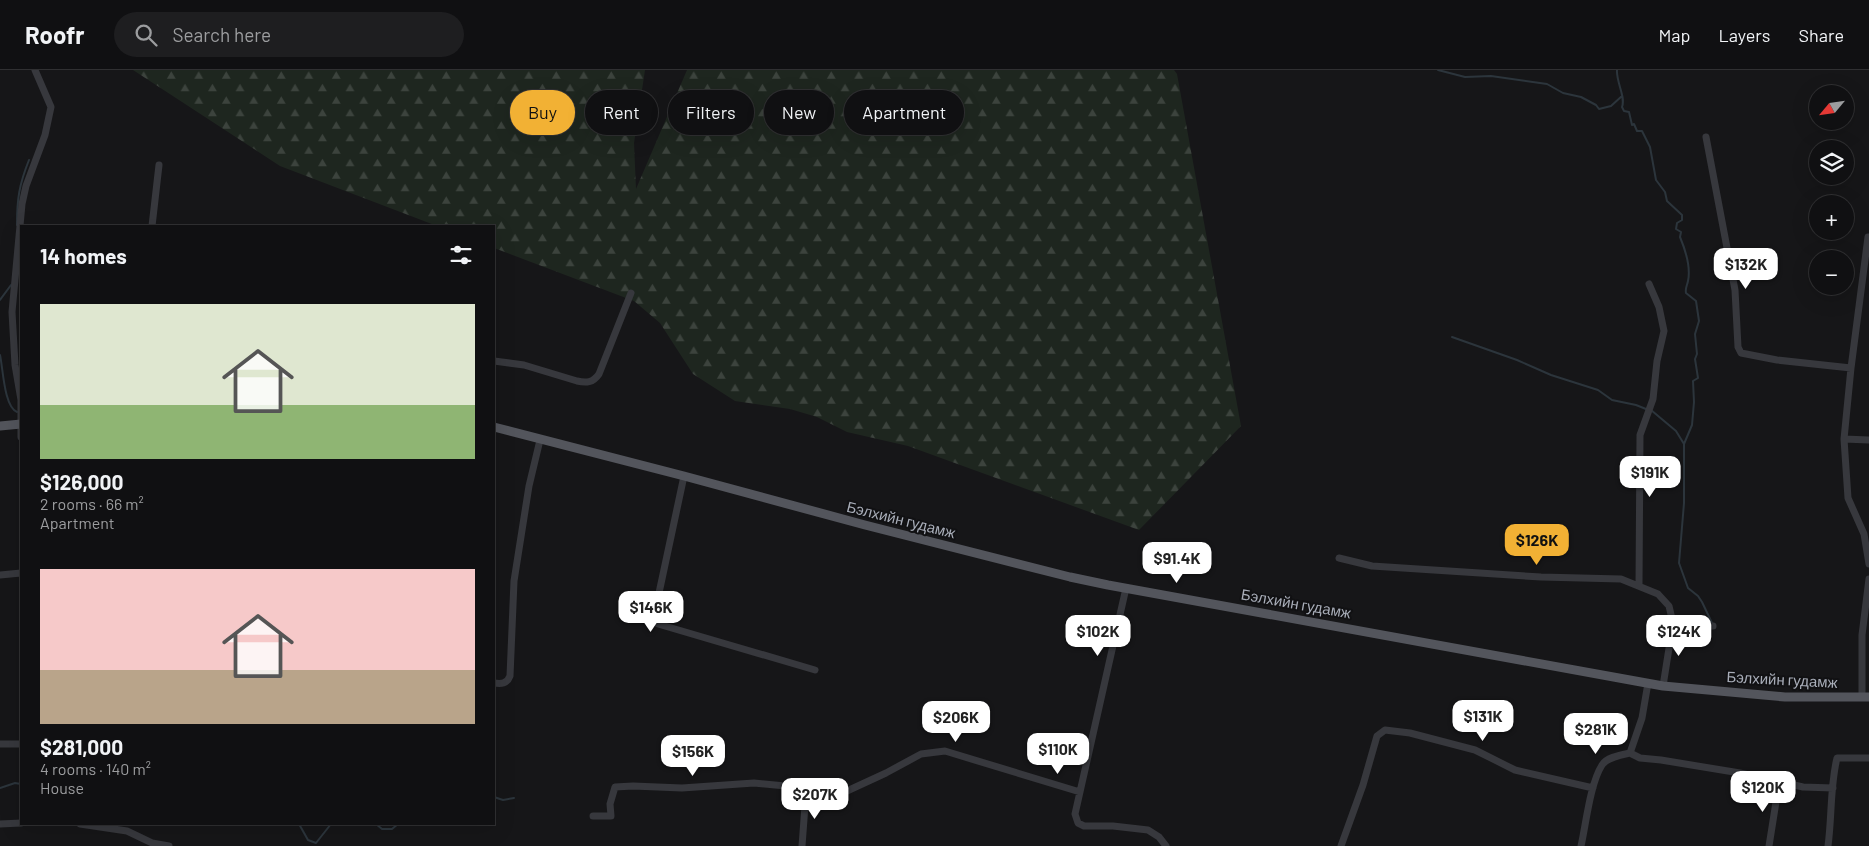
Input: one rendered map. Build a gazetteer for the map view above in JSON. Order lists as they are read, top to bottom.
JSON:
{
  "streets": {
    "main road": ["Бэлхийн гудамж"]
  },
  "north": "bottom left",
  "page": {
    "header": "Roofr",
    "search": "Search here",
    "nav": ["Map", "Layers", "Share"],
    "map_buttons": ["+", "−"],
    "chip": [
      "Buy",
      "Rent",
      "Filters",
      "New",
      "Apartment"
    ],
    "heading": "14 homes",
    "price": [
      "$132K",
      "$191K",
      "$126K",
      "$91.4K",
      "$146K",
      "$102K",
      "$124K",
      "$131K",
      "$206K",
      "$281K",
      "$110K",
      "$156K",
      "$120K",
      "$207K"
    ],
    "list": [
      {
        "name": "$126,000",
        "note": "2 rooms · 66 m² · Apartment"
      },
      {
        "name": "$281,000",
        "note": "4 rooms · 140 m² · House"
      }
    ]
  }
}
